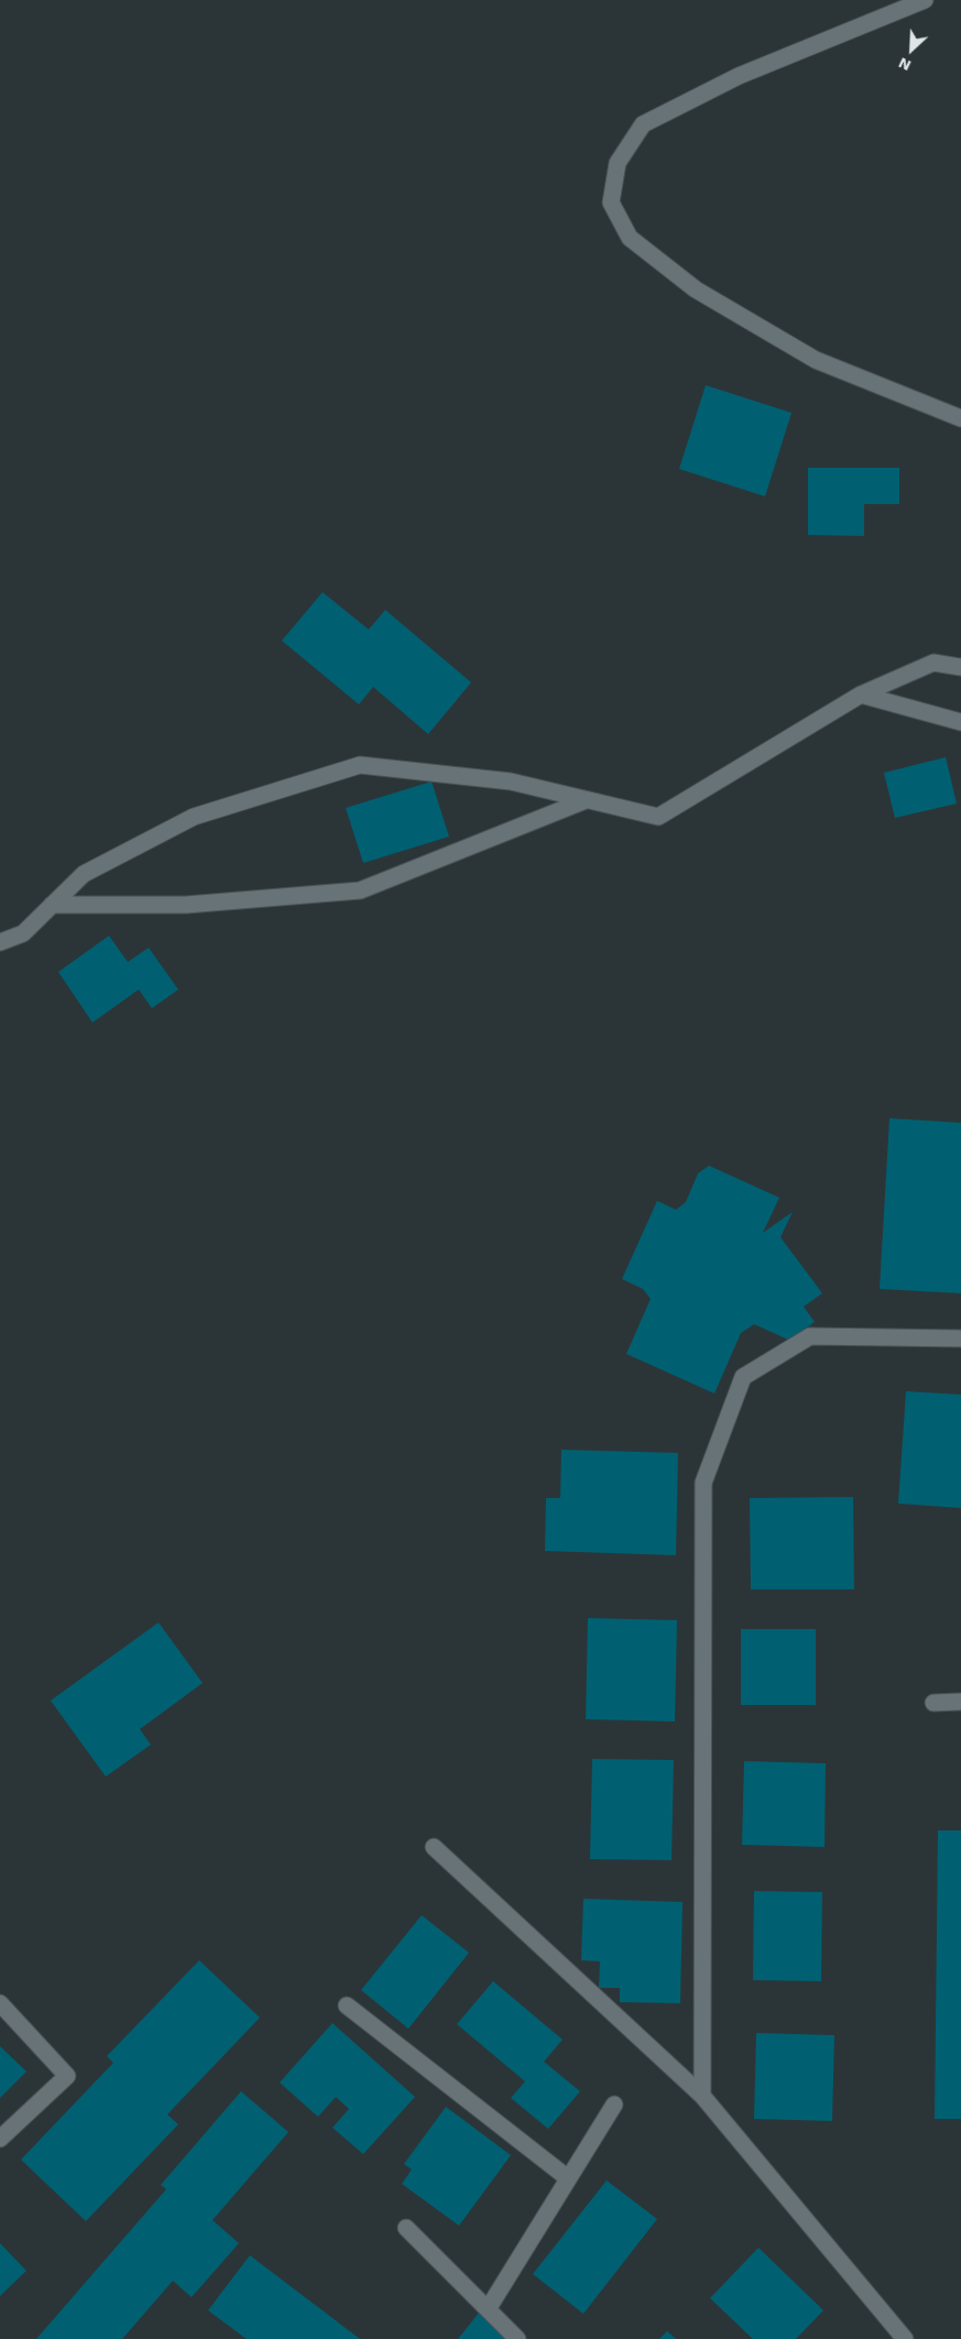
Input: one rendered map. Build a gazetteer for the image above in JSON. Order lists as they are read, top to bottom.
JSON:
{
  "north": "bottom left"
}
